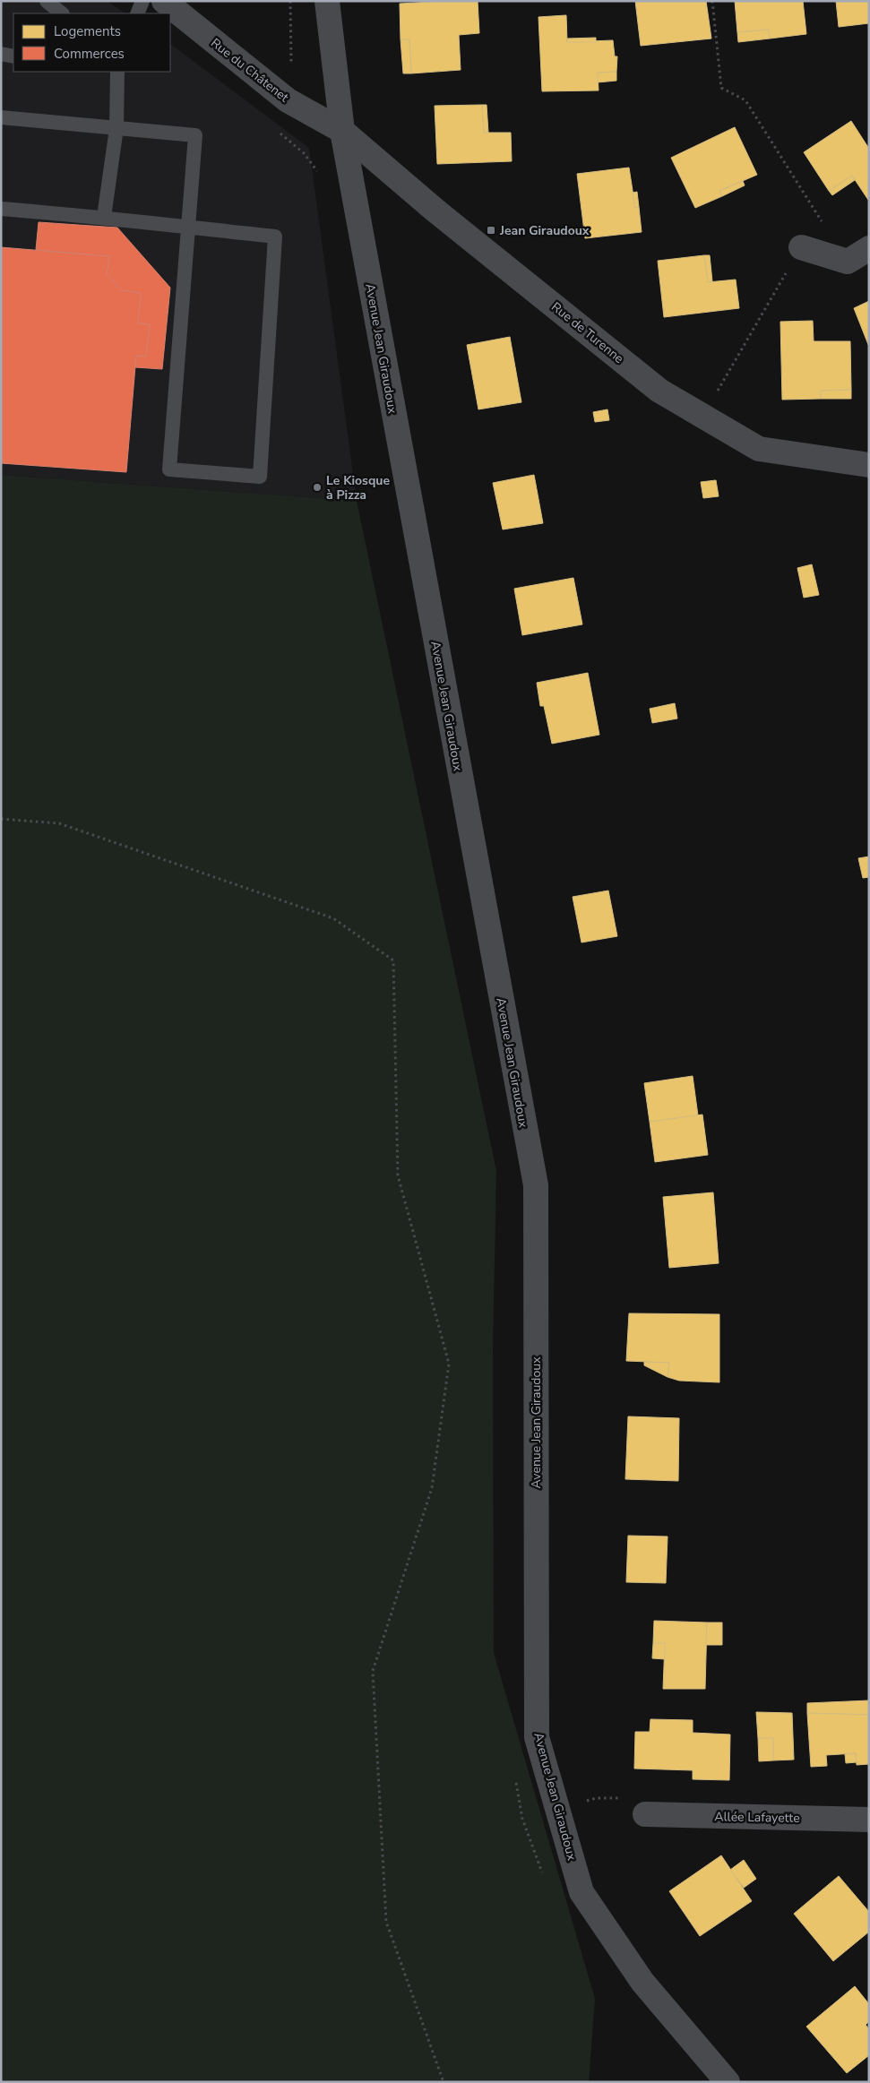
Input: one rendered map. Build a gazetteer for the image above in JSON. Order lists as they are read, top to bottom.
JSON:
{
  "streets": {
    "street": [
      "Rue du Châtenet",
      "Rue de Turenne",
      "Avenue Jean Giraudoux",
      "Allée Lafayette"
    ]
  },
  "crossings": [
    ["Rue du Châtenet", "Rue de Turenne"],
    ["Rue du Châtenet", "Avenue Jean Giraudoux"],
    ["Rue de Turenne", "Avenue Jean Giraudoux"]
  ],
  "places": {
    "transit": ["Jean Giraudoux"],
    "other": ["Le Kiosque à Pizza"]
  },
  "legend": ["Logements", "Commerces"]
}
